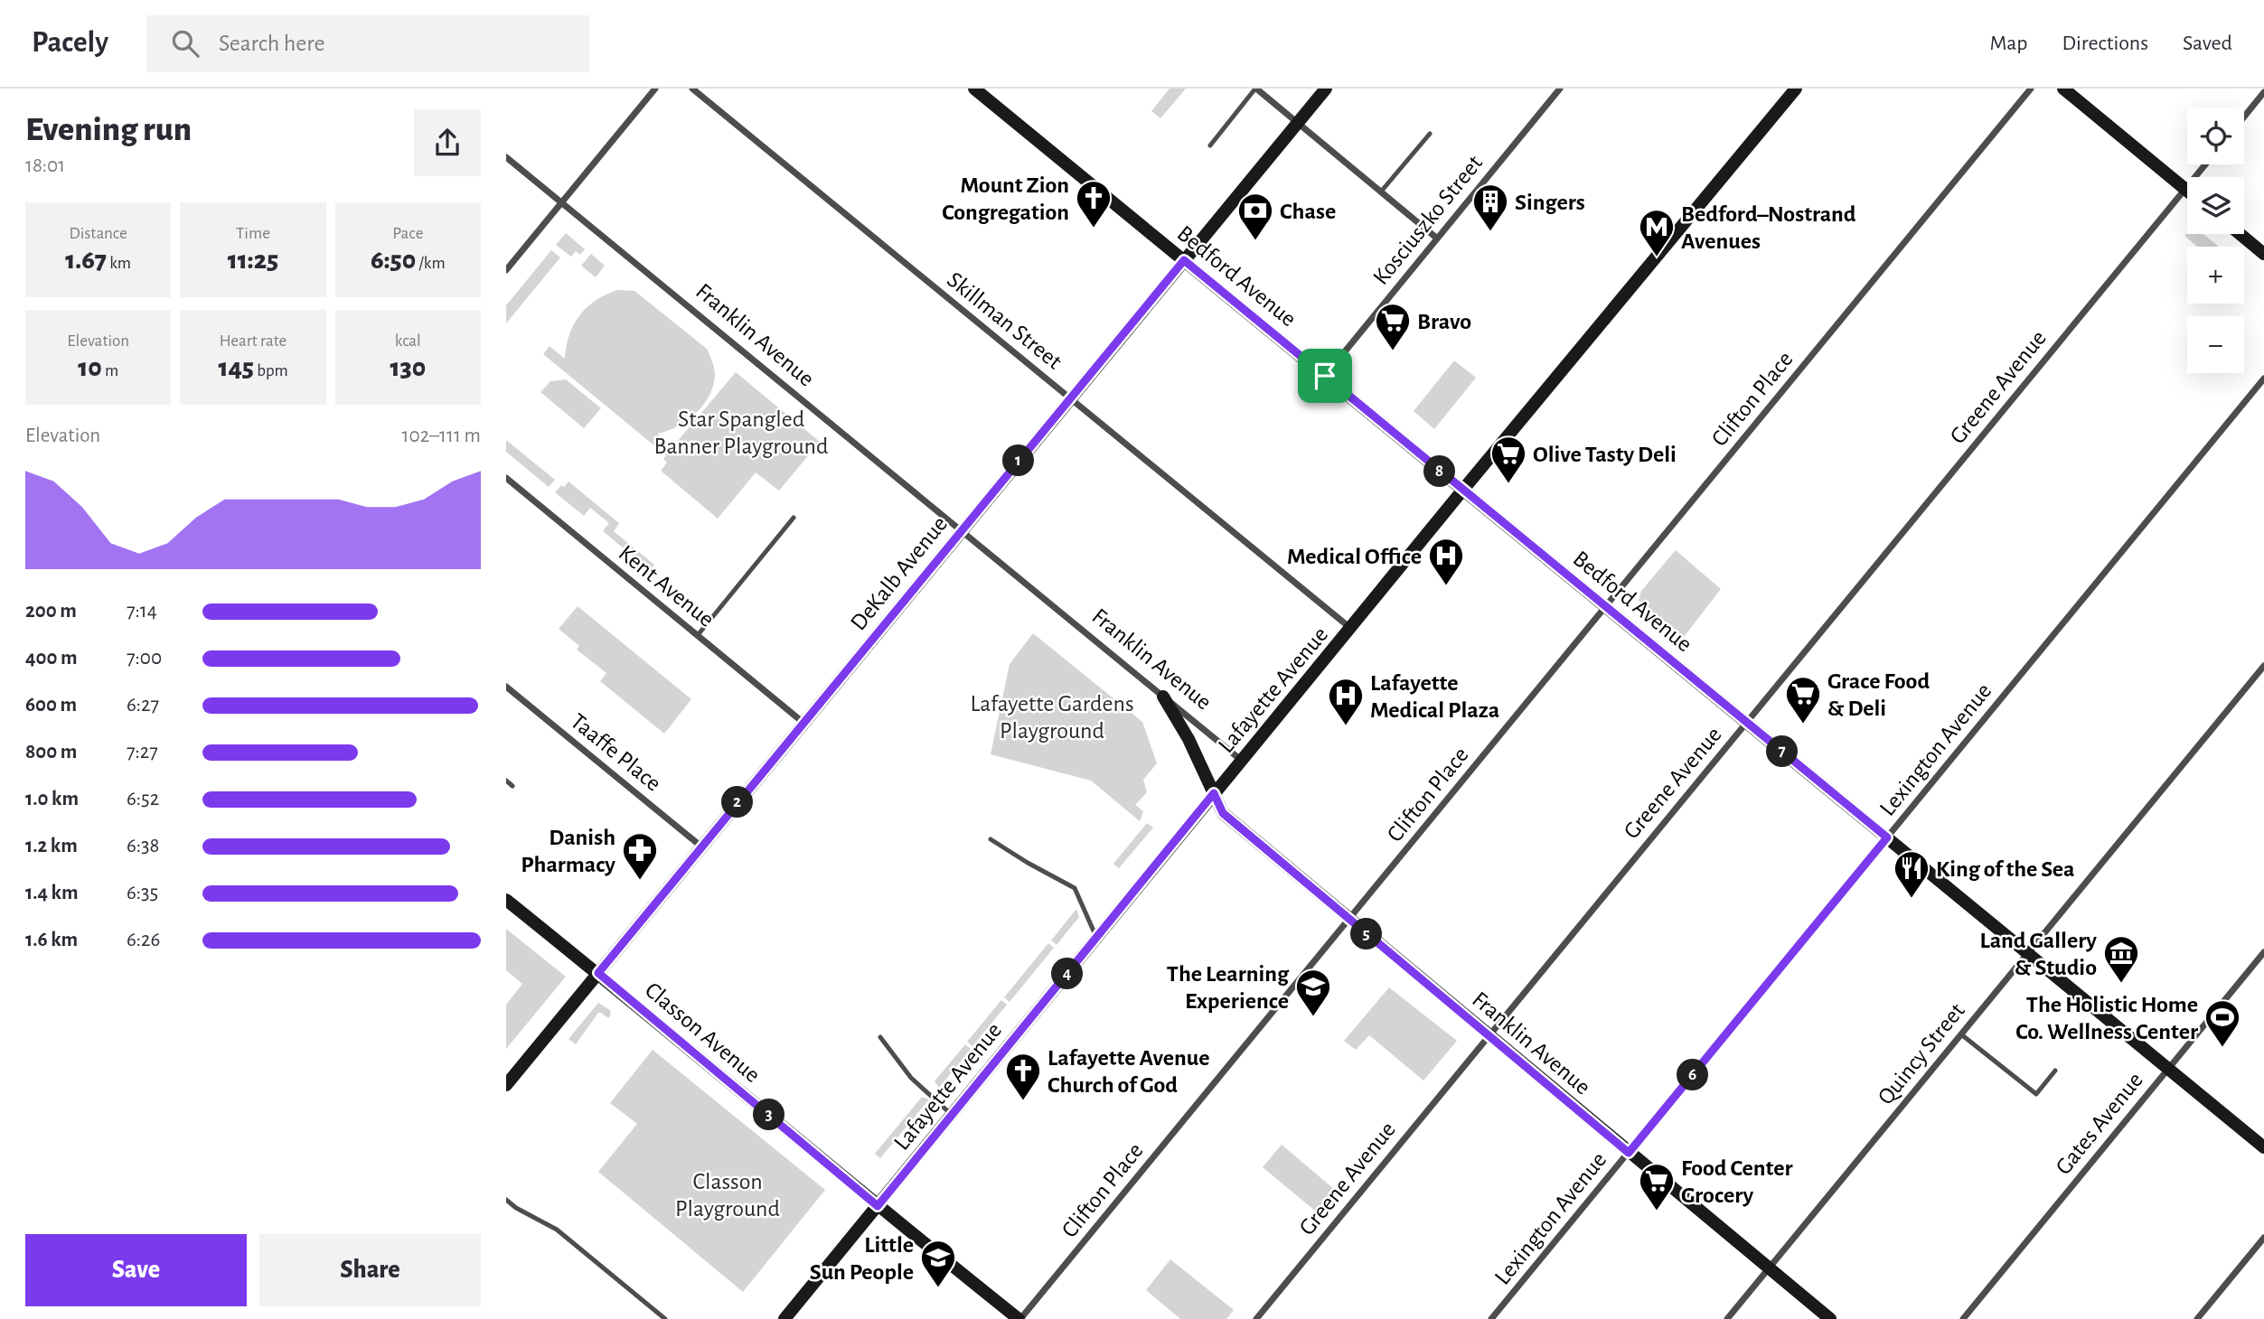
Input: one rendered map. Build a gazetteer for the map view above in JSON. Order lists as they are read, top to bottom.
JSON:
{
  "streets": {
    "main road": [
      "Bedford Avenue",
      "Franklin Avenue",
      "DeKalb Avenue",
      "Lafayette Avenue",
      "Classon Avenue"
    ],
    "street": [
      "Kosciuszko Street",
      "Skillman Street",
      "Greene Avenue",
      "Clifton Place",
      "Kent Avenue",
      "Lexington Avenue",
      "Taaffe Place",
      "Quincy Street",
      "Gates Avenue"
    ]
  },
  "crossings": [
    ["Kosciuszko Street", "Bedford Avenue"],
    ["Bedford Avenue", "Greene Avenue"],
    ["Bedford Avenue", "Clifton Place"],
    ["Bedford Avenue", "DeKalb Avenue"],
    ["Bedford Avenue", "Lafayette Avenue"],
    ["Bedford Avenue", "Lexington Avenue"],
    ["Bedford Avenue", "Quincy Street"],
    ["Bedford Avenue", "Gates Avenue"],
    ["Skillman Street", "DeKalb Avenue"],
    ["Skillman Street", "Lafayette Avenue"],
    ["Franklin Avenue", "Greene Avenue"],
    ["Franklin Avenue", "Clifton Place"],
    ["Franklin Avenue", "DeKalb Avenue"],
    ["Franklin Avenue", "Lafayette Avenue"],
    ["Franklin Avenue", "Lexington Avenue"],
    ["Franklin Avenue", "Quincy Street"],
    ["Clifton Place", "Classon Avenue"],
    ["DeKalb Avenue", "Kent Avenue"],
    ["DeKalb Avenue", "Taaffe Place"],
    ["DeKalb Avenue", "Classon Avenue"],
    ["Lafayette Avenue", "Classon Avenue"]
  ],
  "parks": ["Star Spangled Banner Playground", "Lafayette Gardens Playground", "Classon Playground"],
  "places": {
    "church": ["Mount Zion Congregation", "Lafayette Avenue Church of God"],
    "building": ["Singers"],
    "bank": ["Chase"],
    "metro station": ["Bedford–Nostrand Avenues"],
    "supermarket": [
      "Bravo",
      "Olive Tasty Deli",
      "Grace Food & Deli",
      "Food Center Grocery"
    ],
    "hospital": ["Medical Office", "Lafayette Medical Plaza"],
    "pharmacy": ["Danish Pharmacy"],
    "restaurant": ["King of the Sea"],
    "museum": ["Land Gallery & Studio"],
    "school or university": ["The Learning Experience", "Little Sun People"],
    "sports": ["The Holistic Home Co. Wellness Center"]
  },
  "page": {
    "header": "Pacely",
    "search": "Search here",
    "nav": ["Map", "Directions", "Saved"],
    "heading": ["Evening run", "18:01"],
    "map_buttons": ["+", "−"],
    "stats": [
      ["Distance", "1.67 km"],
      ["Time", "11:25"],
      ["Pace", "6:50 /km"],
      ["Elevation", "10 m"],
      ["Heart rate", "145 bpm"],
      ["kcal", "130"]
    ],
    "chart": ["Elevation", "102–111 m"],
    "pins": [
      "1",
      "8",
      "7",
      "2",
      "5",
      "4",
      "6",
      "3"
    ],
    "list": [
      {
        "name": "200 m",
        "note": "7:14"
      },
      {
        "name": "400 m",
        "note": "7:00"
      },
      {
        "name": "600 m",
        "note": "6:27"
      },
      {
        "name": "800 m",
        "note": "7:27"
      },
      {
        "name": "1.0 km",
        "note": "6:52"
      },
      {
        "name": "1.2 km",
        "note": "6:38"
      },
      {
        "name": "1.4 km",
        "note": "6:35"
      },
      {
        "name": "1.6 km",
        "note": "6:26"
      }
    ],
    "buttons": ["Save", "Share"]
  }
}
